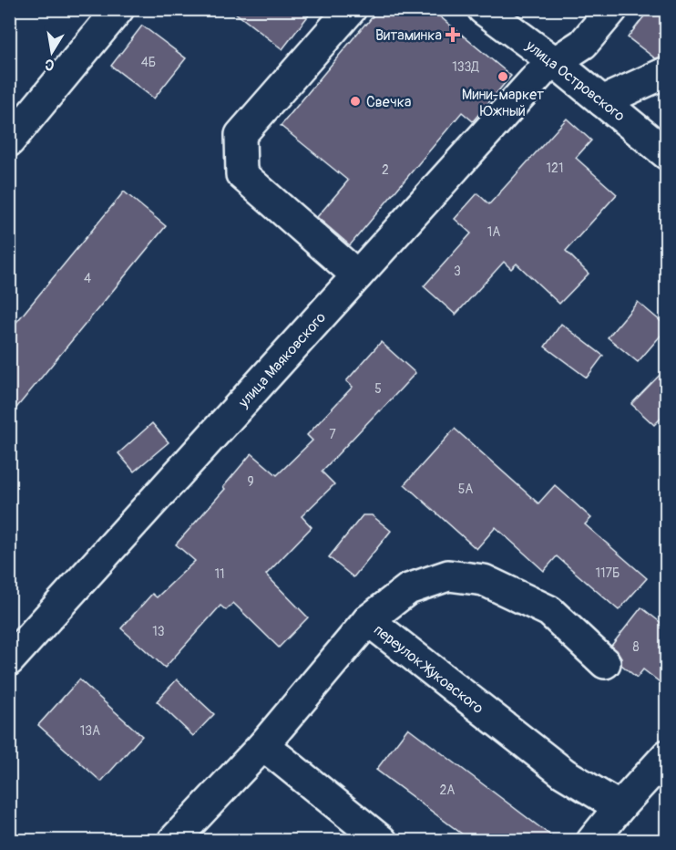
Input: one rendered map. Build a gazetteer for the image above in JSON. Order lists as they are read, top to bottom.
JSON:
{
  "streets": {
    "street": ["улица Островского", "улица Маяковского", "переулок Жуковского"]
  },
  "crossings": [
    ["улица Островского", "улица Маяковского"]
  ],
  "places": {
    "health": ["Витаминка"],
    "other": ["Мини-маркет Южный", "Свечка"]
  },
  "house_numbers": [
    "4Б",
    "133Д",
    "121",
    "2",
    "1А",
    "3",
    "4",
    "5",
    "7",
    "9",
    "5А",
    "117Б",
    "11",
    "13",
    "8",
    "13А",
    "2А"
  ],
  "north": "bottom"
}
